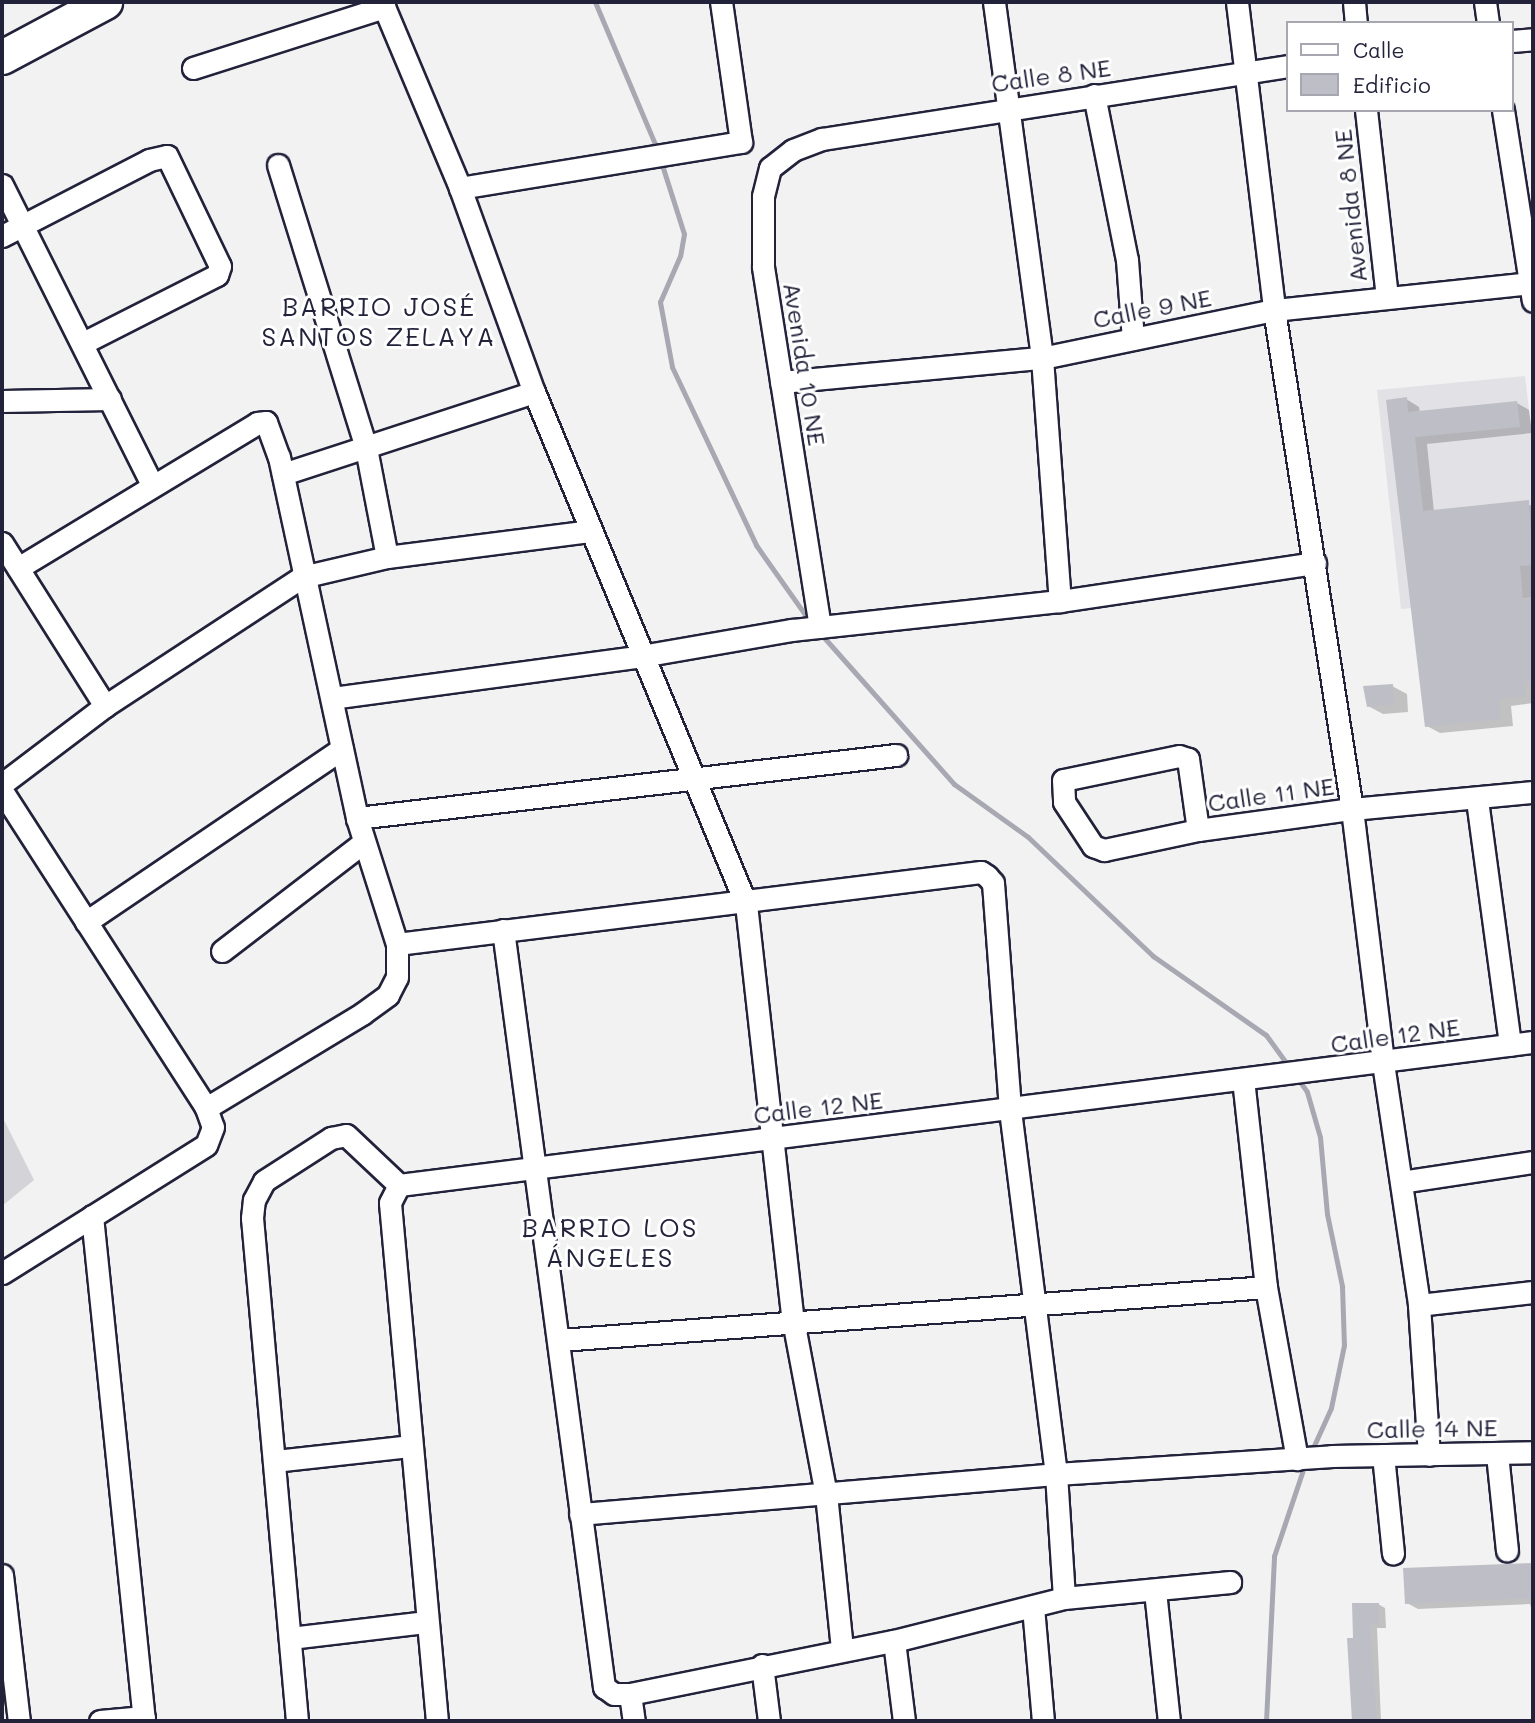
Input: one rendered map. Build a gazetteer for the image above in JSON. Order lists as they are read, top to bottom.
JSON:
{
  "streets": {
    "street": [
      "Calle 8 NE",
      "Avenida 8 NE",
      "Calle 9 NE",
      "Avenida 10 NE",
      "Calle 11 NE",
      "Calle 12 NE",
      "Calle 14 NE"
    ]
  },
  "crossings": [
    ["Calle 8 NE", "Avenida 10 NE"],
    ["Avenida 8 NE", "Calle 9 NE"],
    ["Calle 9 NE", "Avenida 10 NE"]
  ],
  "districts": ["BARRIO JOSÉ SANTOS ZELAYA", "BARRIO LOS ÁNGELES"],
  "legend": ["Calle", "Edificio"]
}
